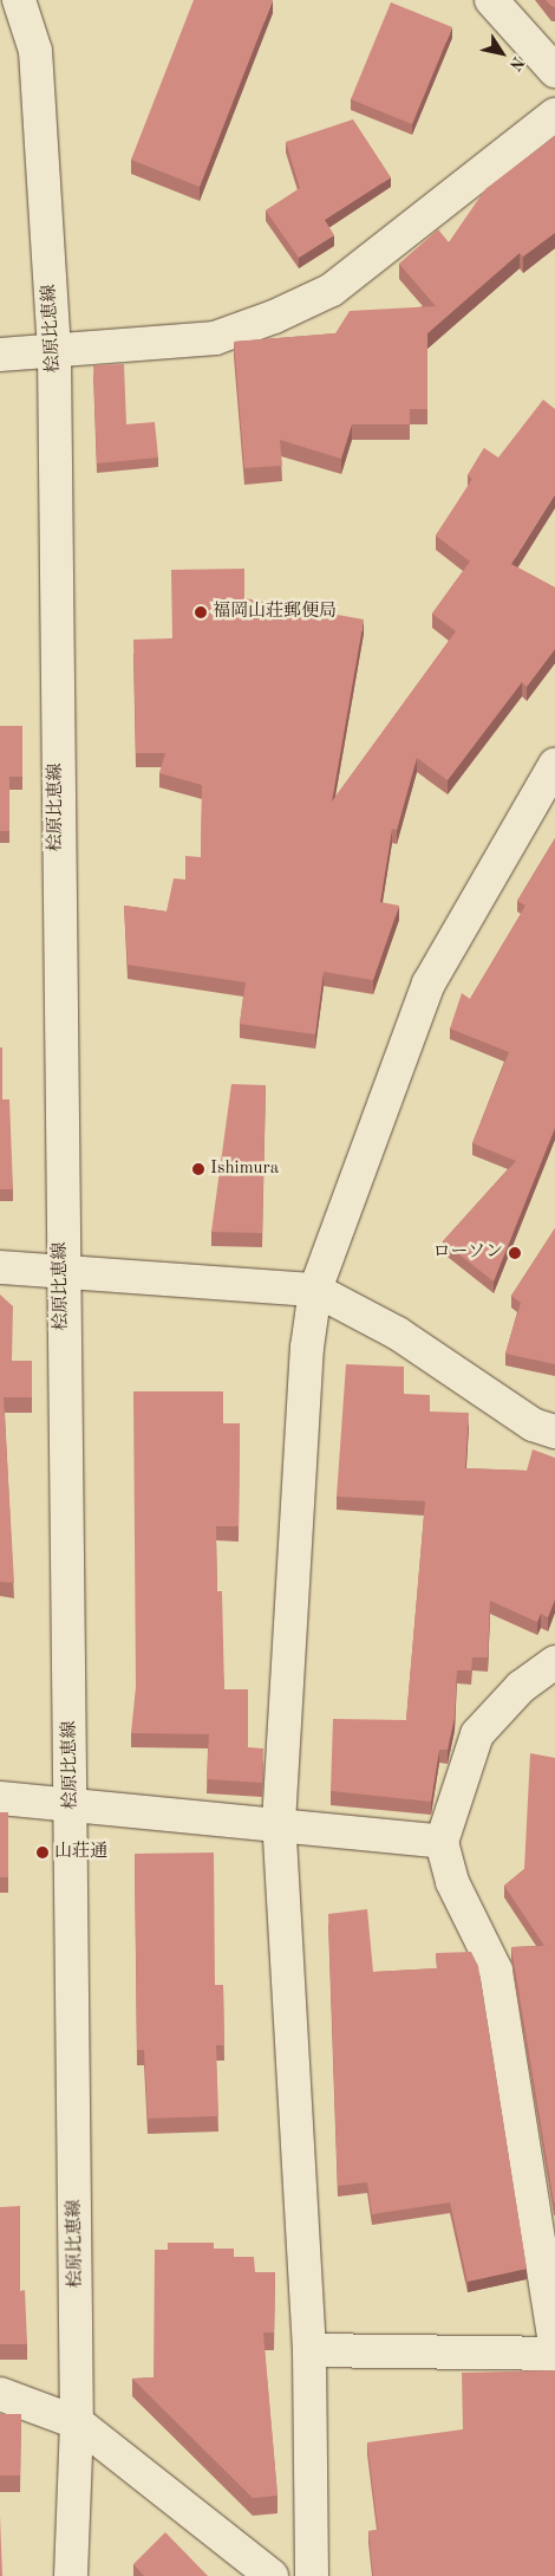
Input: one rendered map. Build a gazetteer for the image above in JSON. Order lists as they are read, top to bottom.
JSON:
{
  "streets": {
    "street": ["桧原比恵線"]
  },
  "places": [
    "福岡山荘郵便局",
    "Ishimura",
    "ローソン",
    "山荘通"
  ],
  "north": "bottom right"
}
